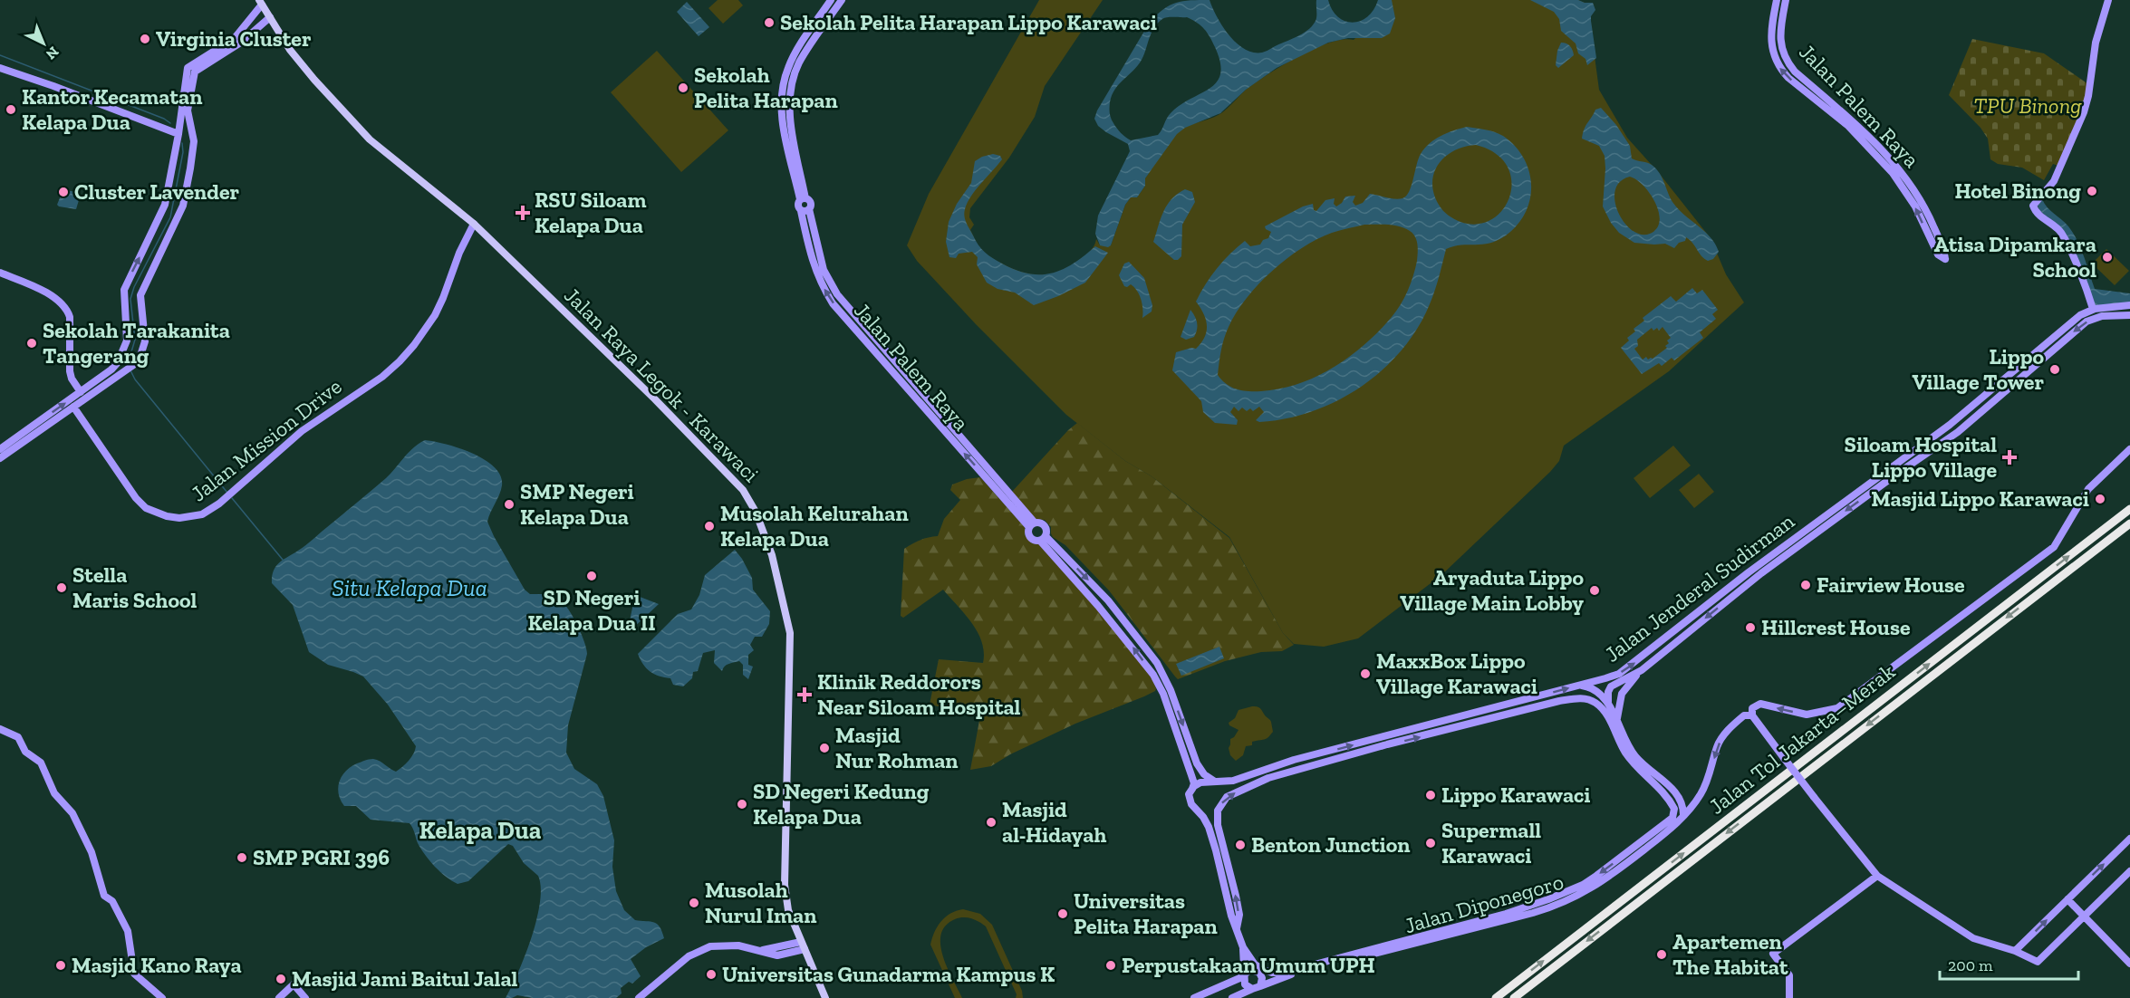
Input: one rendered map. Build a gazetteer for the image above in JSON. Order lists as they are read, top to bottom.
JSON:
{
  "streets": {
    "highway": ["Jalan Tol Jakarta–Merak"],
    "main road": ["Jalan Raya Legok - Karawaci"],
    "street": [
      "Jalan Palem Raya",
      "Jalan Mission Drive",
      "Jalan Jenderal Sudirman",
      "Jalan Diponegoro"
    ]
  },
  "crossings": [
    ["Jalan Raya Legok - Karawaci", "Jalan Mission Drive"]
  ],
  "districts": ["Kelapa Dua"],
  "water": ["Situ Kelapa Dua"],
  "parks": ["TPU Binong"],
  "places": {
    "other": [
      "Sekolah Pelita Harapan Lippo Karawaci",
      "Virginia Cluster",
      "Sekolah Pelita Harapan",
      "Kantor Kecamatan Kelapa Dua",
      "Hotel Binong",
      "Cluster Lavender",
      "Atisa Dipamkara School",
      "Sekolah Tarakanita Tangerang",
      "Lippo Village Tower",
      "Masjid Lippo Karawaci",
      "SMP Negeri Kelapa Dua",
      "Musolah Kelurahan Kelapa Dua",
      "SD Negeri Kelapa Dua II",
      "Fairview House",
      "Stella Maris School",
      "Aryaduta Lippo Village Main Lobby",
      "Hillcrest House",
      "MaxxBox Lippo Village Karawaci",
      "Masjid Nur Rohman",
      "Lippo Karawaci",
      "SD Negeri Kedung Kelapa Dua",
      "Masjid al-Hidayah",
      "Supermall Karawaci",
      "Benton Junction",
      "SMP PGRI 396",
      "Musolah Nurul Iman",
      "Universitas Pelita Harapan",
      "Apartemen The Habitat",
      "Masjid Kano Raya",
      "Perpustakaan Umum UPH",
      "Universitas Gunadarma Kampus K",
      "Masjid Jami Baitul Jalal"
    ],
    "health": ["RSU Siloam Kelapa Dua", "Siloam Hospital Lippo Village", "Klinik Reddorors Near Siloam Hospital"]
  },
  "scale_bar": "200 m",
  "north": "bottom right"
}
